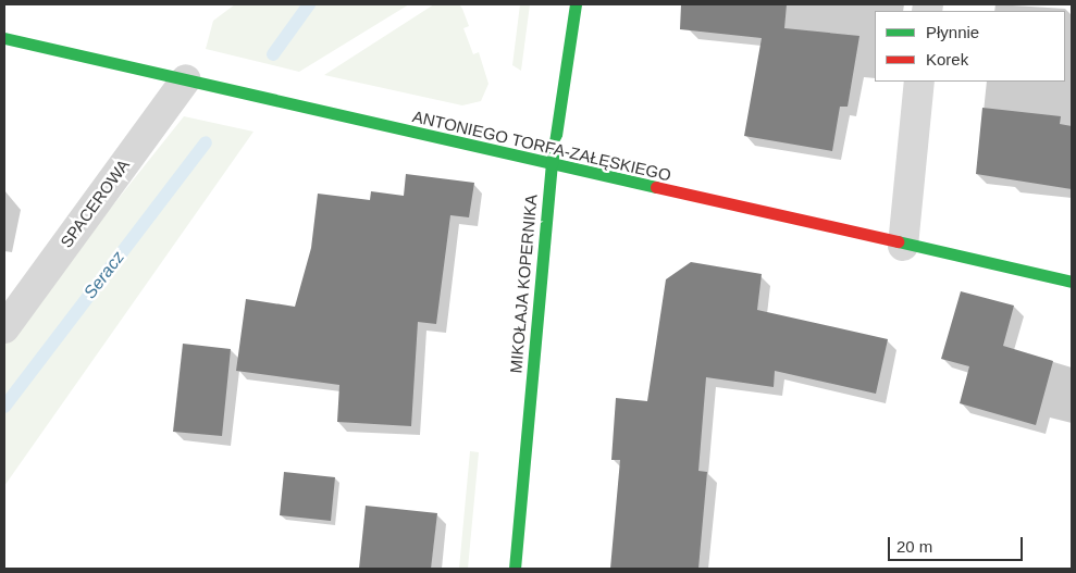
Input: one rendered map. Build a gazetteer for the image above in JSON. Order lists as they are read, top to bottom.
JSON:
{
  "streets": {
    "street": ["ANTONIEGO TORFA-ZAŁĘSKIEGO", "SPACEROWA", "MIKOŁAJA KOPERNIKA"]
  },
  "crossings": [
    ["ANTONIEGO TORFA-ZAŁĘSKIEGO", "SPACEROWA"],
    ["ANTONIEGO TORFA-ZAŁĘSKIEGO", "MIKOŁAJA KOPERNIKA"]
  ],
  "water": ["Seracz"],
  "legend": ["Płynnie", "Korek"],
  "scale_bar": "20 m"
}
